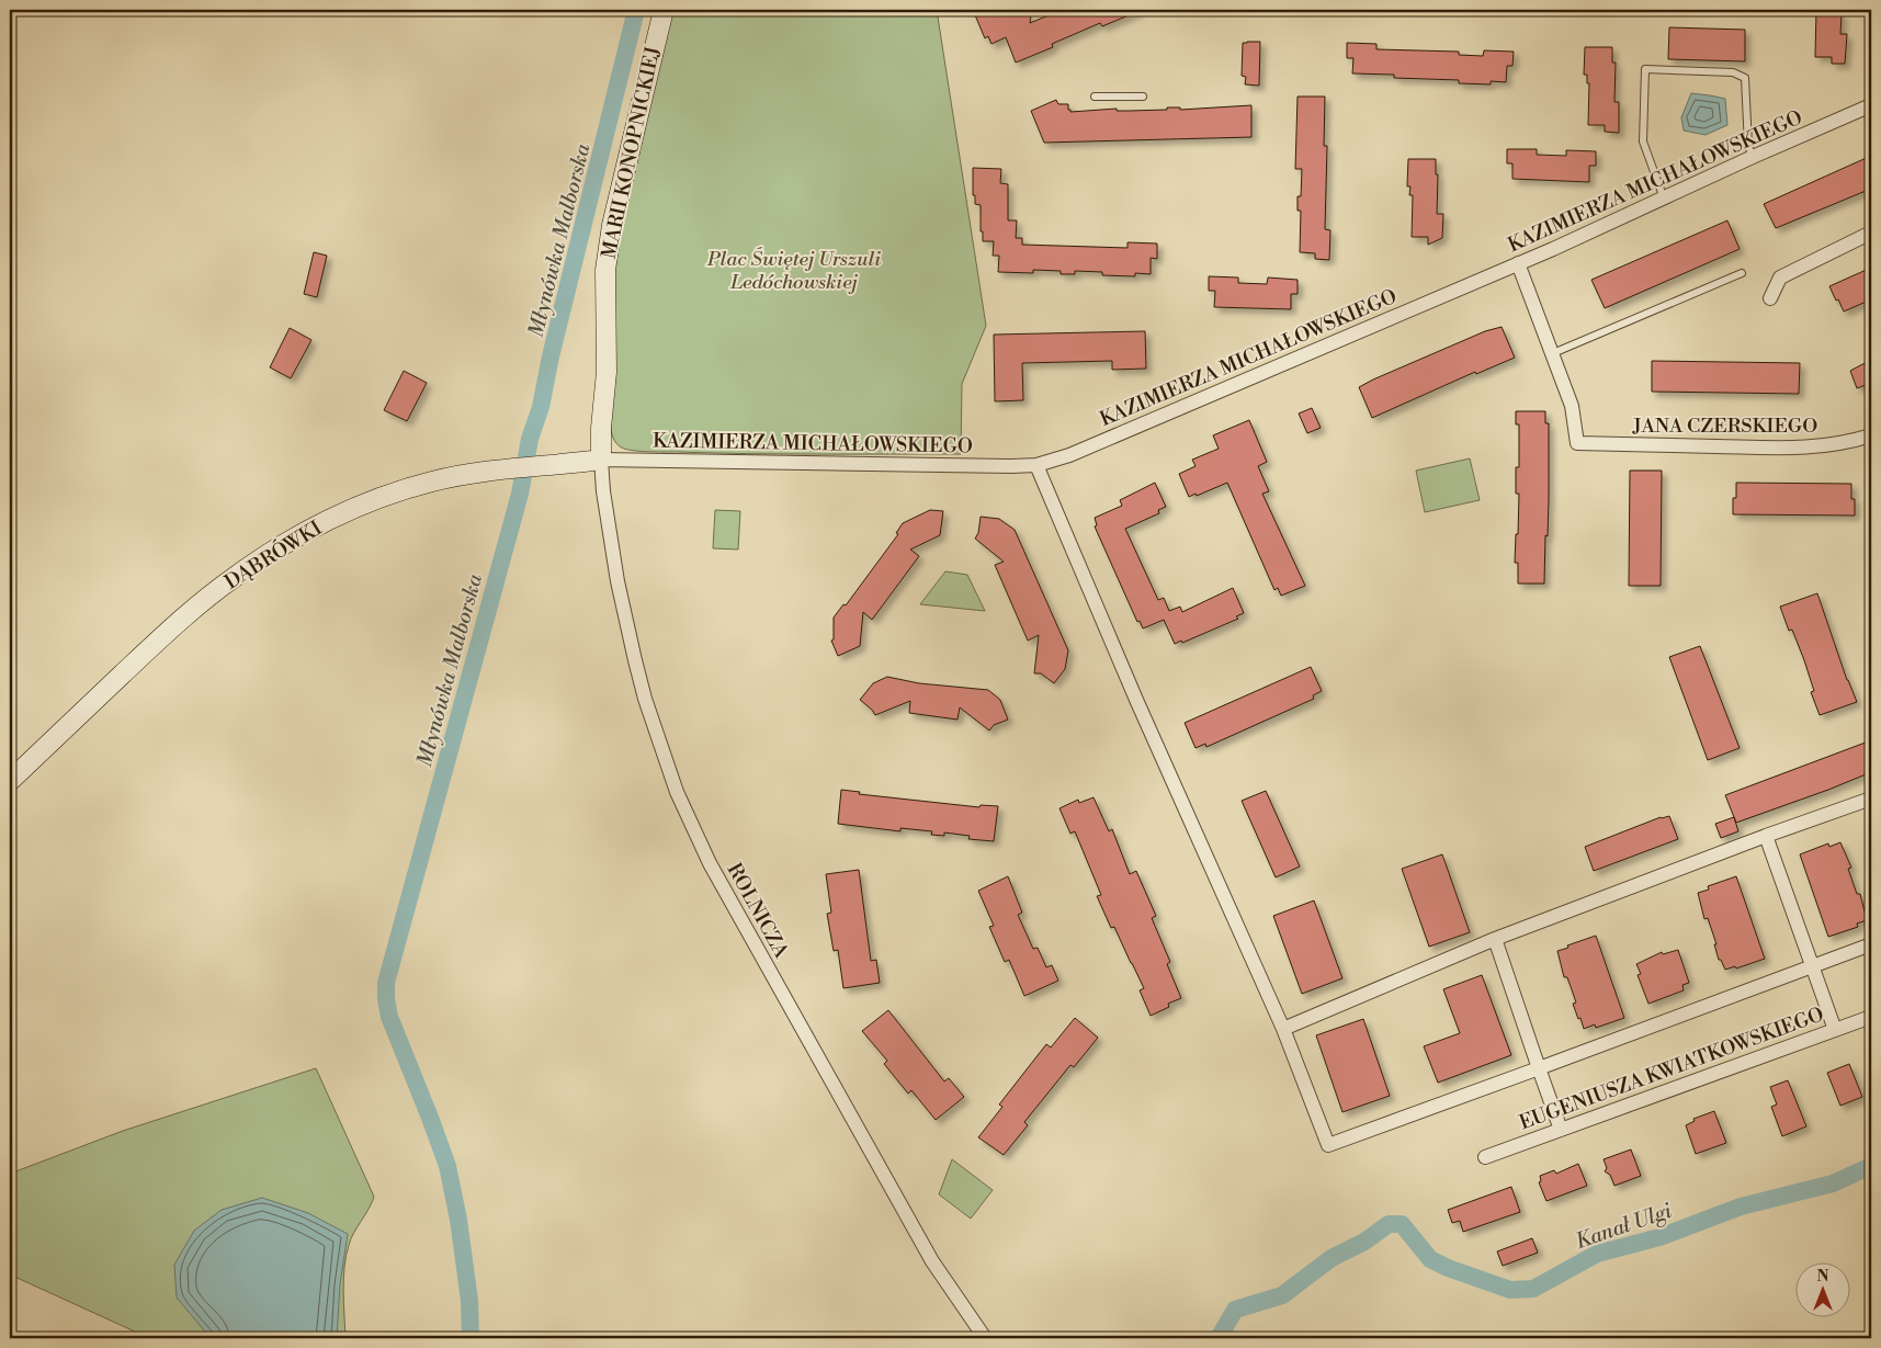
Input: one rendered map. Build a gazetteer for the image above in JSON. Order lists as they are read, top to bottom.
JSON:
{
  "streets": {
    "street": [
      "MARII KONOPNICKIEJ",
      "KAZIMIERZA MICHAŁOWSKIEGO",
      "JANA CZERSKIEGO",
      "DĄBRÓWKI",
      "ROLNICZA",
      "EUGENIUSZA KWIATKOWSKIEGO"
    ]
  },
  "crossings": [
    ["MARII KONOPNICKIEJ", "KAZIMIERZA MICHAŁOWSKIEGO"],
    ["MARII KONOPNICKIEJ", "DĄBRÓWKI"],
    ["MARII KONOPNICKIEJ", "ROLNICZA"],
    ["KAZIMIERZA MICHAŁOWSKIEGO", "DĄBRÓWKI"],
    ["KAZIMIERZA MICHAŁOWSKIEGO", "ROLNICZA"],
    ["DĄBRÓWKI", "ROLNICZA"]
  ],
  "water": ["Młynówka Malborska", "Kanał Ulgi"],
  "parks": ["Plac Świętej Urszuli Ledóchowskiej"],
  "north": "top"
}
